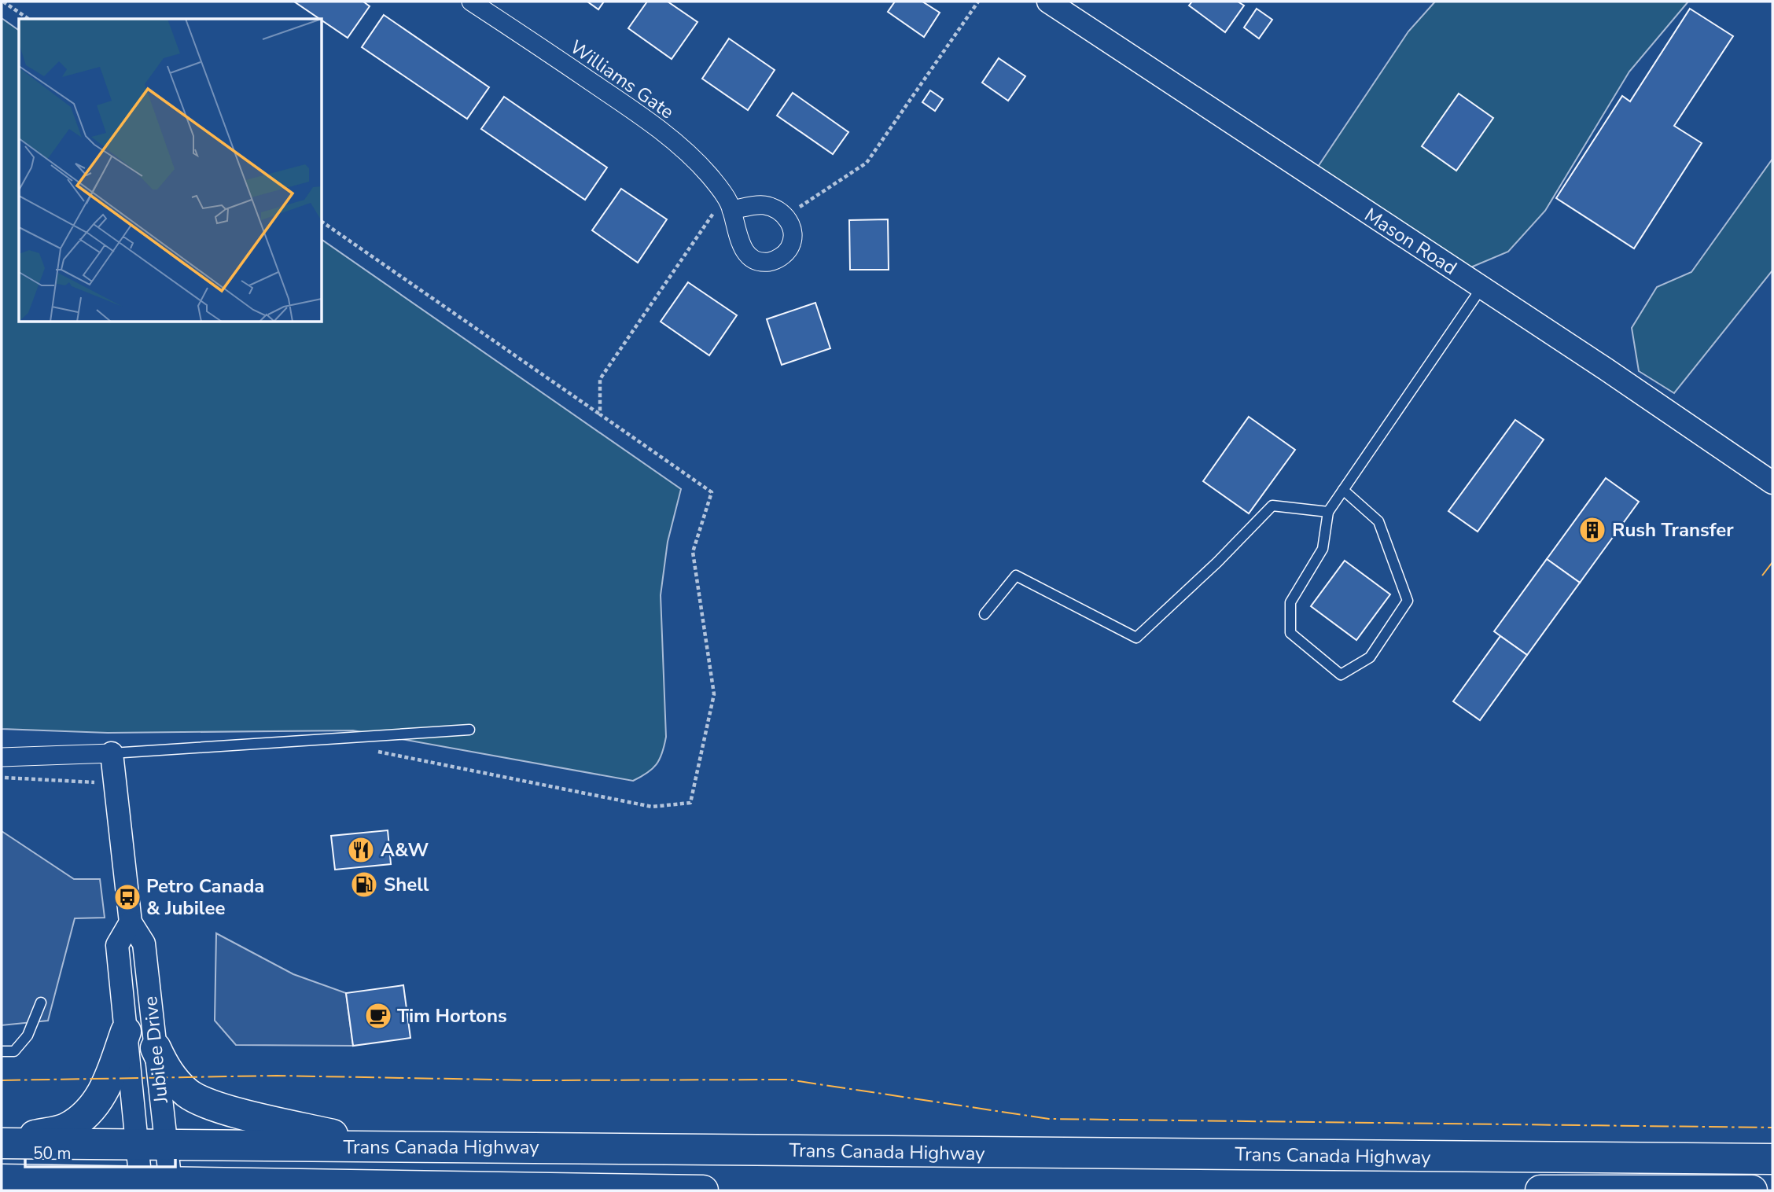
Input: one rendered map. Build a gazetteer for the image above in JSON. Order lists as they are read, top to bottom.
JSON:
{
  "streets": {
    "highway": ["Trans Canada Highway"],
    "street": ["Williams Gate", "Mason Road", "Jubilee Drive"]
  },
  "crossings": [
    ["Jubilee Drive", "Trans Canada Highway"]
  ],
  "places": {
    "building": ["Rush Transfer"],
    "restaurant": ["A&W"],
    "fuel station": ["Shell"],
    "bus stop": ["Petro Canada & Jubilee"],
    "cafe": ["Tim Hortons"]
  },
  "scale_bar": "50 m"
}
